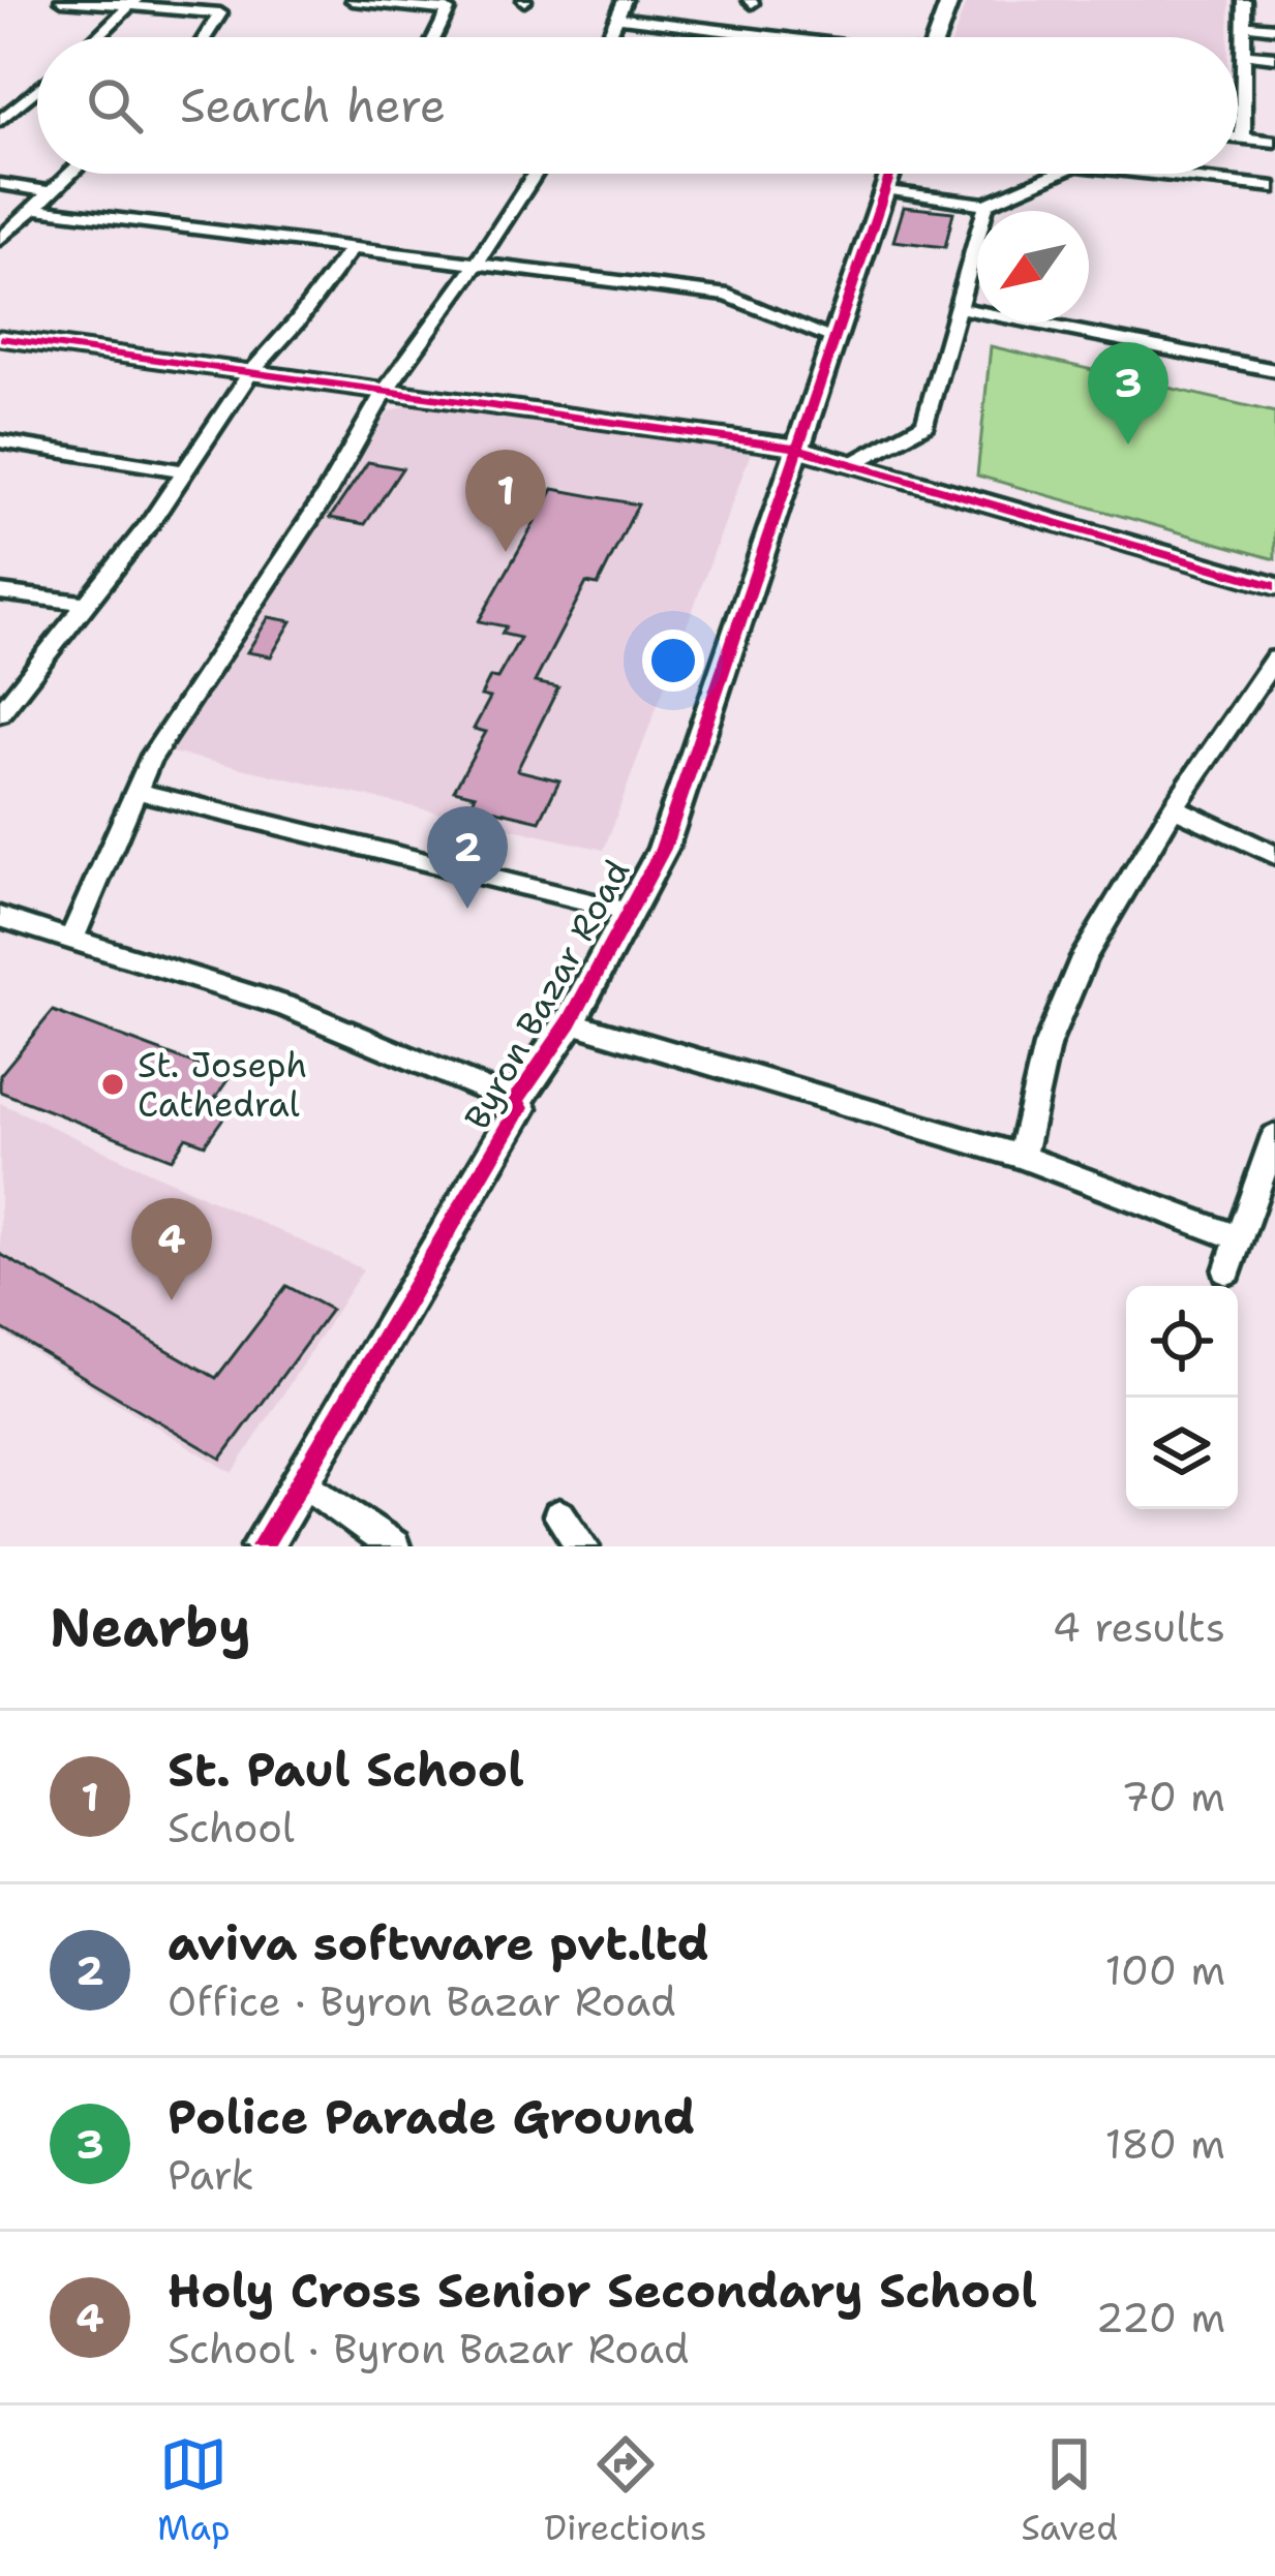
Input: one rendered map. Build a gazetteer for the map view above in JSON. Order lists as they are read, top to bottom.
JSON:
{
  "streets": {
    "street": ["Byron Bazar Road"]
  },
  "places": ["St. Joseph Cathedral"],
  "north": "bottom left",
  "page": {
    "search": "Search here",
    "pins": [
      "3",
      "1",
      "2",
      "4"
    ],
    "heading": ["Nearby", "4 results"],
    "list": [
      {
        "mark": "1",
        "name": "St. Paul School",
        "note": "School",
        "value": "70 m"
      },
      {
        "mark": "2",
        "name": "aviva software pvt.ltd",
        "note": "Office · Byron Bazar Road",
        "value": "100 m"
      },
      {
        "mark": "3",
        "name": "Police Parade Ground",
        "note": "Park",
        "value": "180 m"
      },
      {
        "mark": "4",
        "name": "Holy Cross Senior Secondary School",
        "note": "School · Byron Bazar Road",
        "value": "220 m"
      }
    ],
    "nav": ["Map", "Directions", "Saved"]
  }
}
